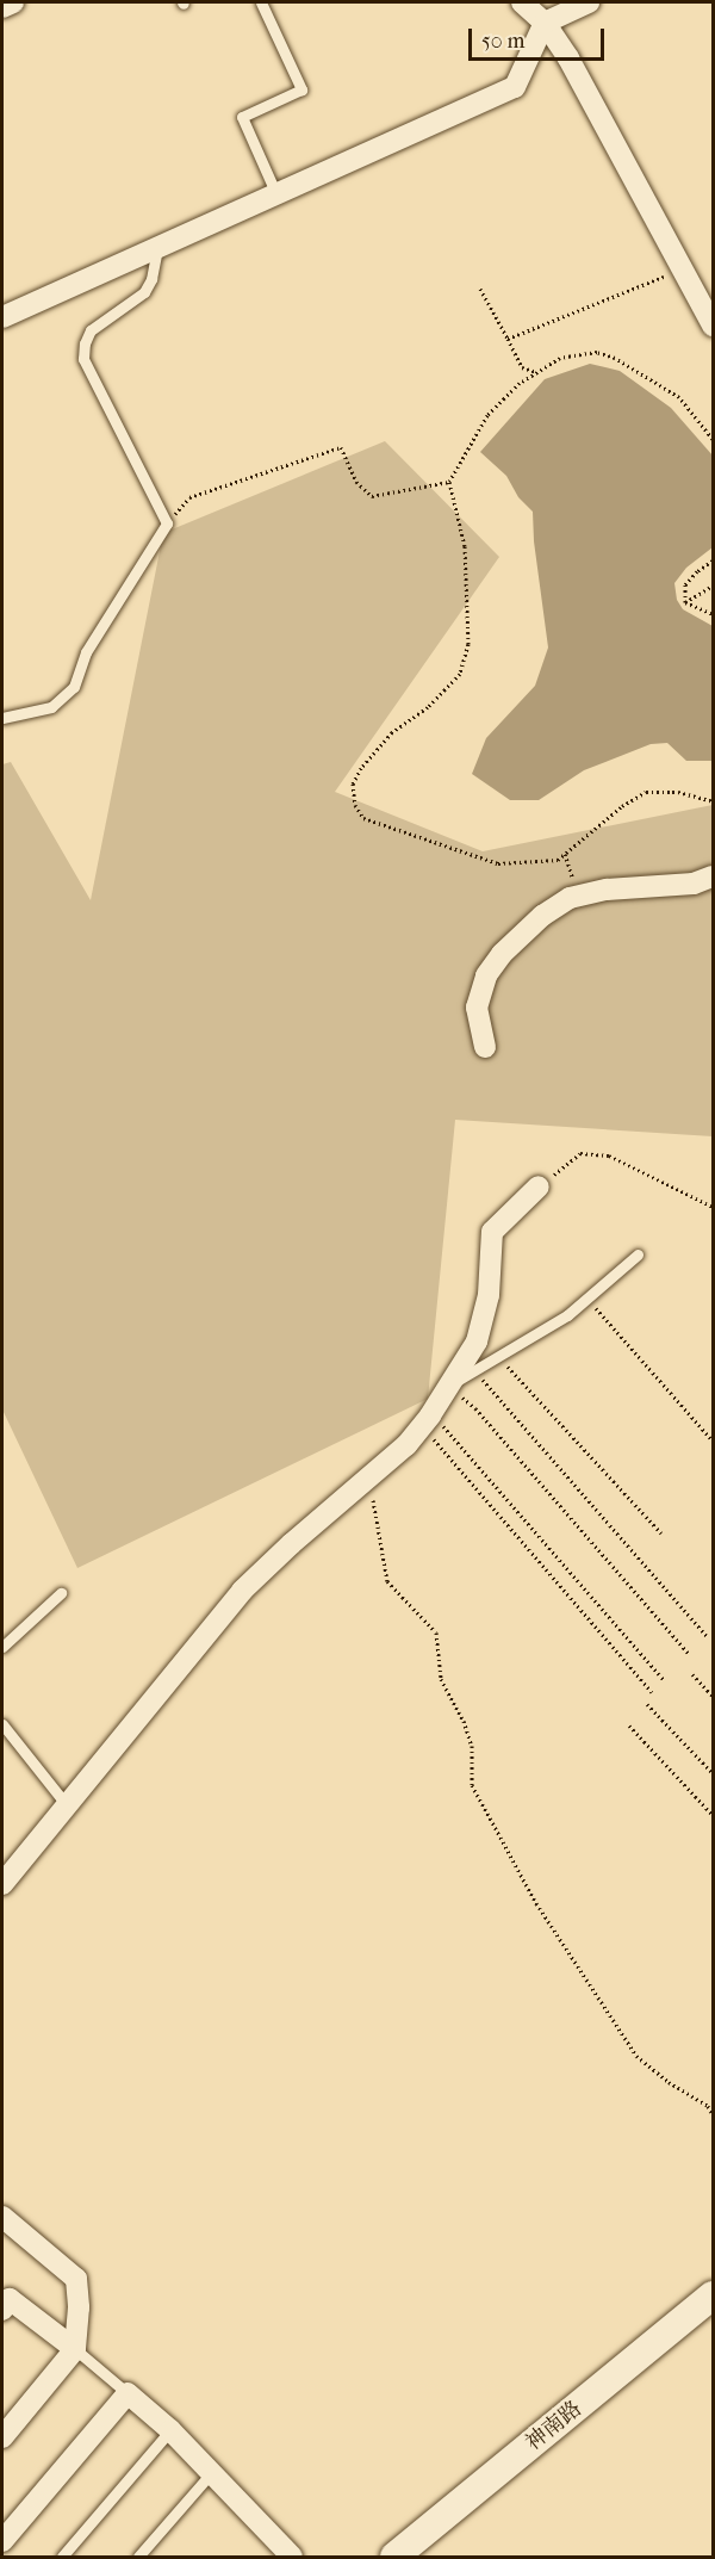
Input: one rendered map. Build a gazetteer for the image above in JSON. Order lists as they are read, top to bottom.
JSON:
{
  "streets": {
    "street": ["神南路"]
  },
  "scale_bar": "50 m"
}
